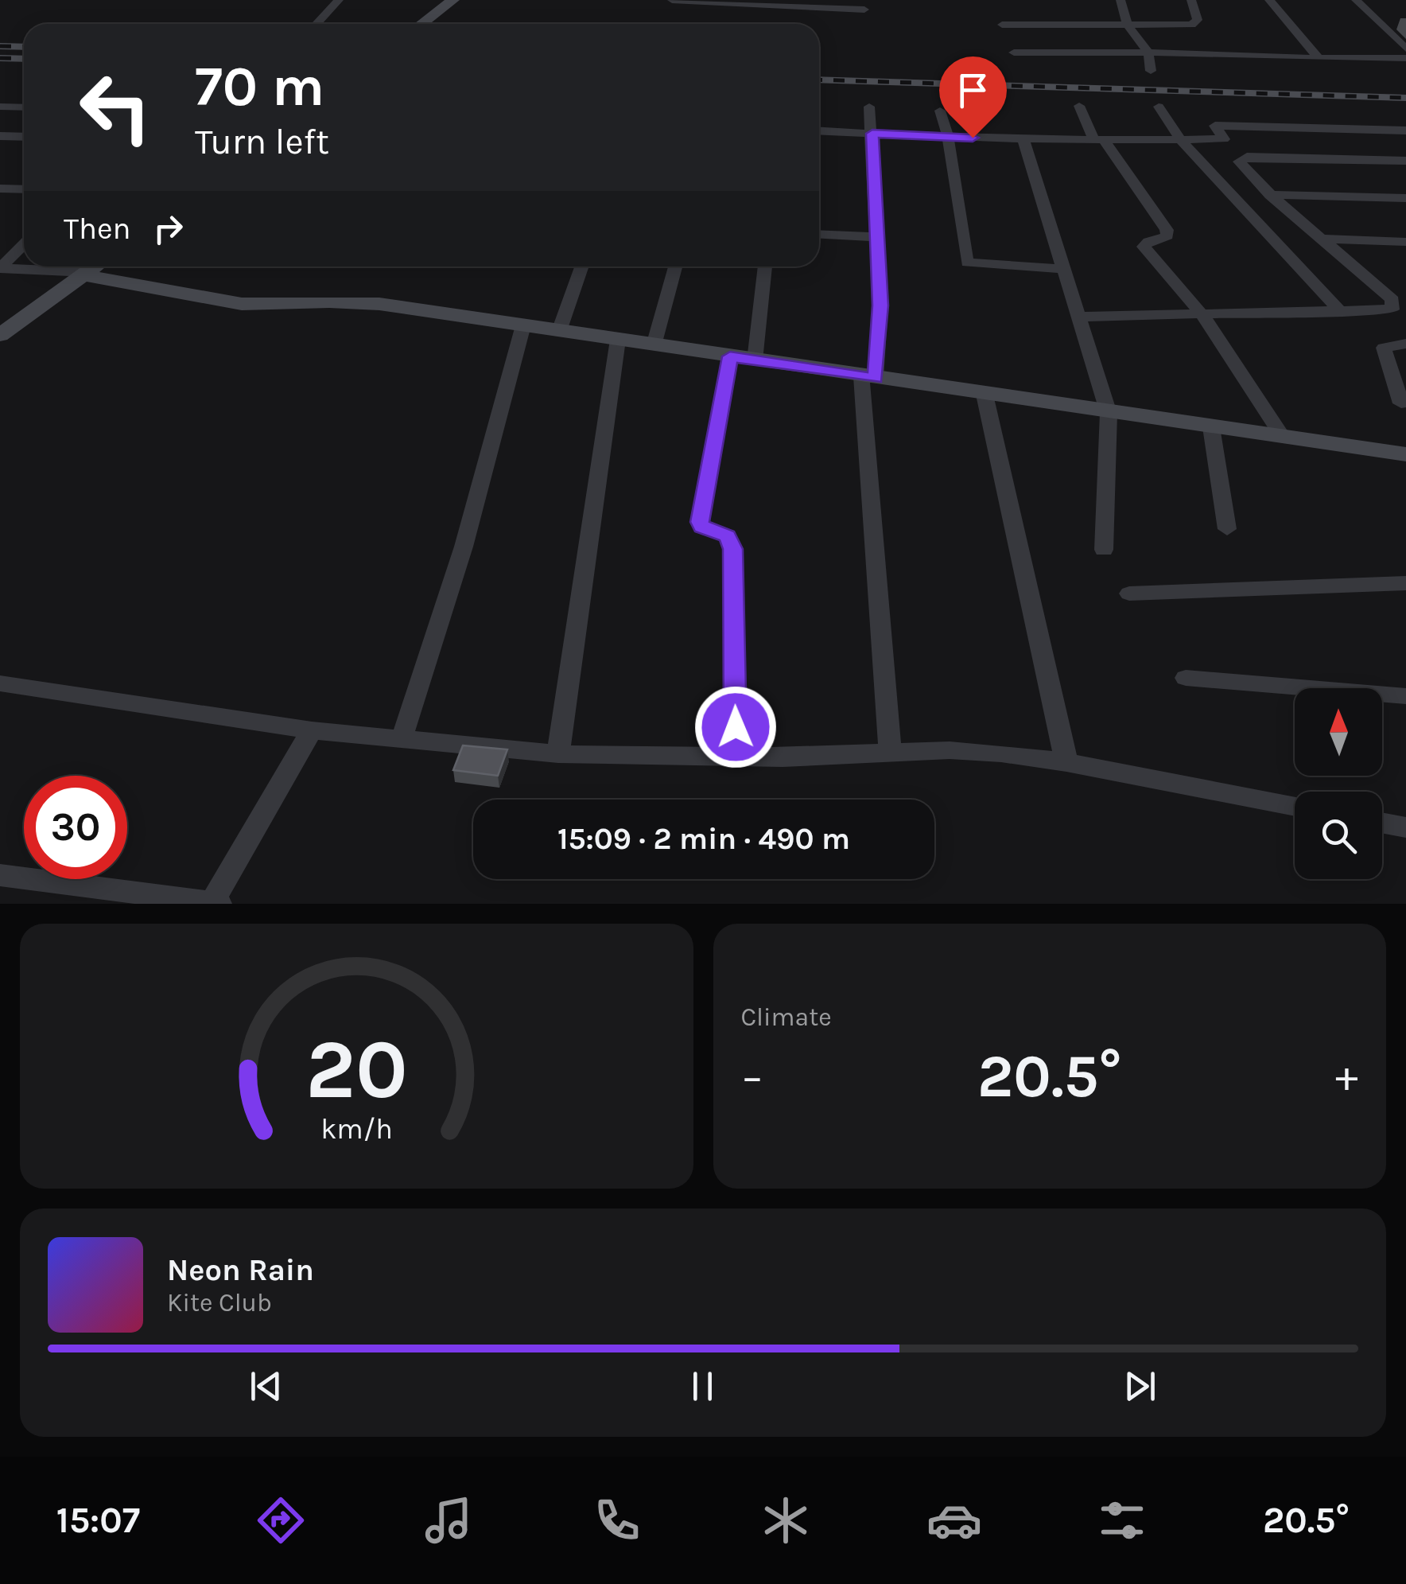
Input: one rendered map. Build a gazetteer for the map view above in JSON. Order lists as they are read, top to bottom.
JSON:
{
  "north": "top",
  "page": {
    "turn": ["70 m", "Turn left"],
    "then": "Then",
    "limit": "30",
    "trip": "15:09 · 2 min · 490 m",
    "tile": "Climate",
    "heat": ["−", "20.5°", "+"],
    "song": ["Neon Rain", "Kite Club"],
    "tabs": ["15:07", "20.5°"],
    "gauge": ["20", "km/h"]
  }
}
